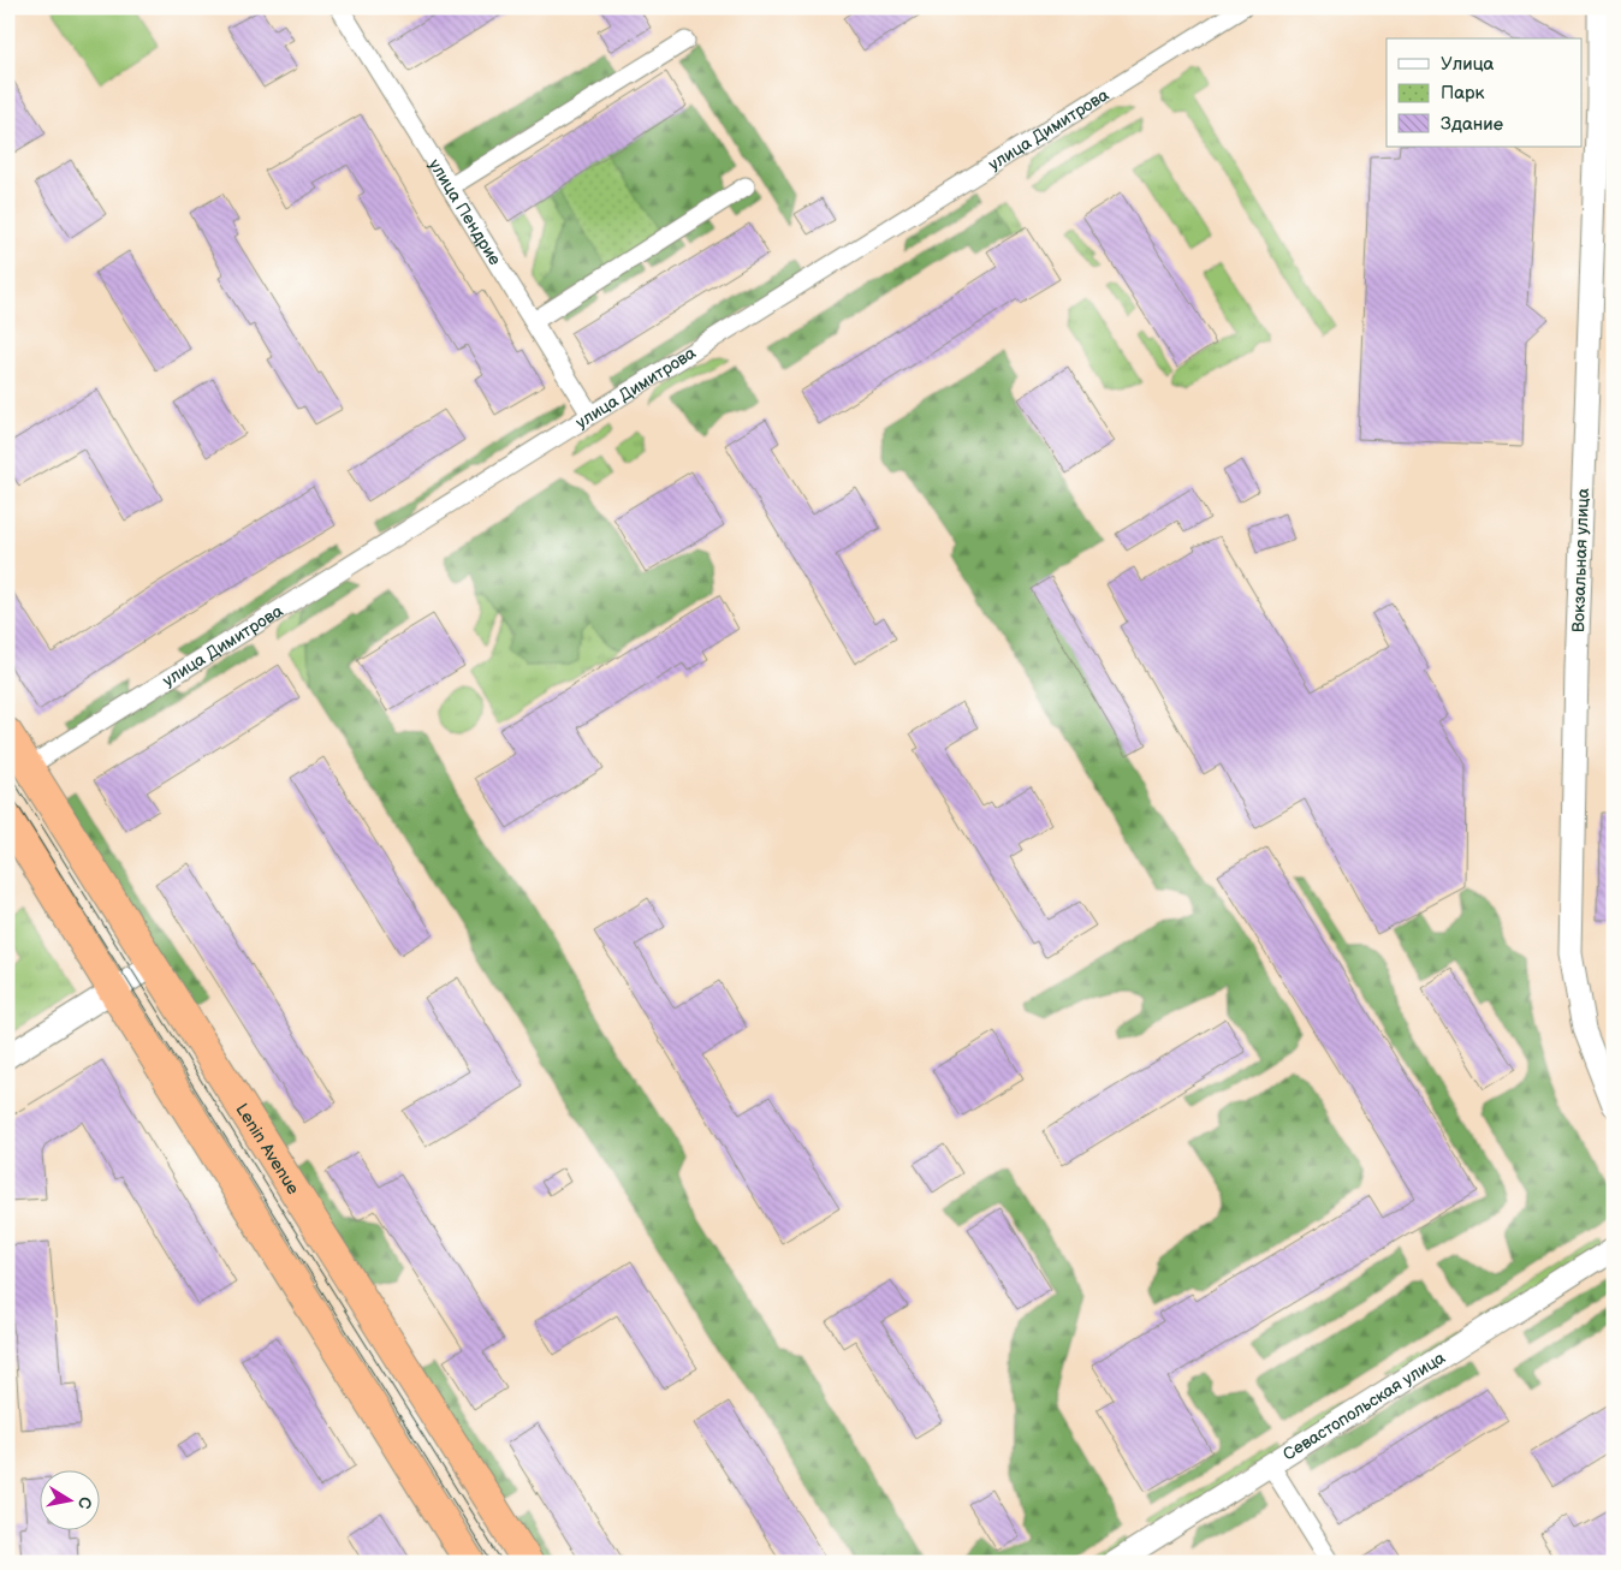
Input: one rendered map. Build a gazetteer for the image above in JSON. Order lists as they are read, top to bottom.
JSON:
{
  "streets": {
    "highway": ["Lenin Avenue"],
    "street": [
      "улица Димитрова",
      "улица Пендрие",
      "Вокзальная улица",
      "Севастопольская улица"
    ]
  },
  "crossings": [
    ["улица Димитрова", "улица Пендрие"],
    ["улица Димитрова", "Lenin Avenue"]
  ],
  "legend": ["Улица", "Парк", "Здание"],
  "north": "right"
}
